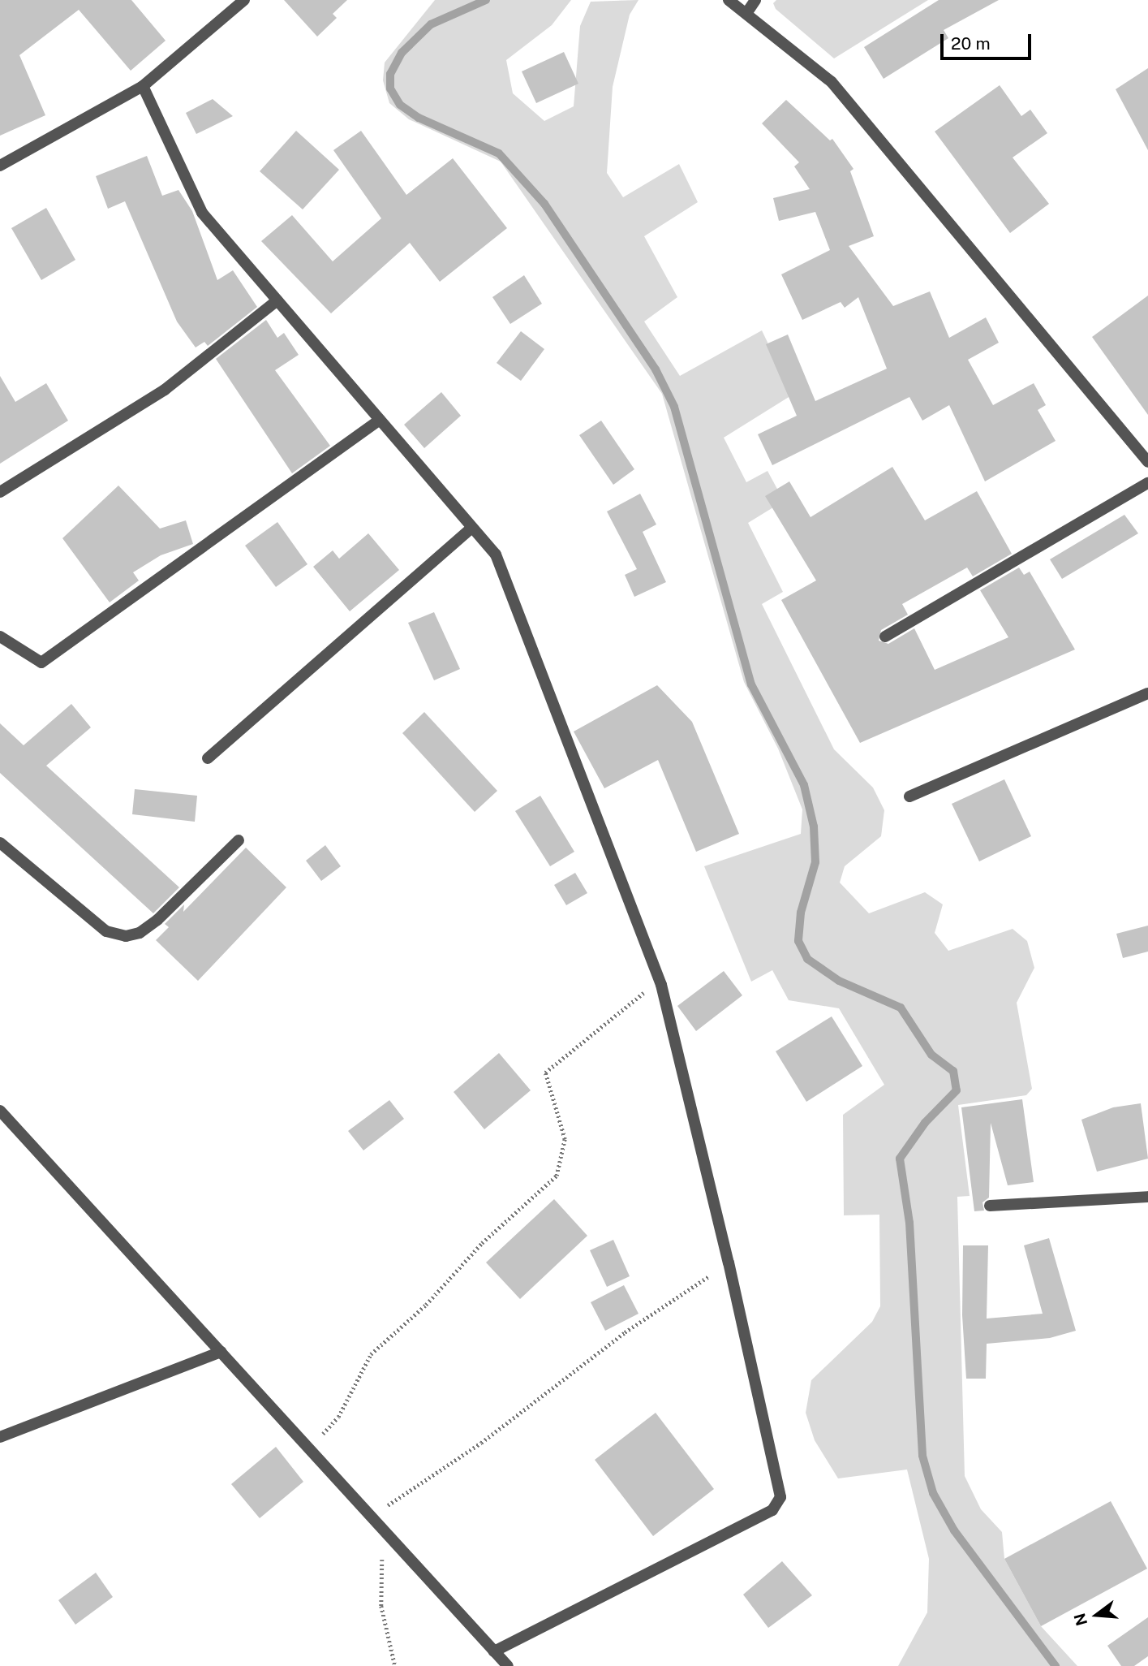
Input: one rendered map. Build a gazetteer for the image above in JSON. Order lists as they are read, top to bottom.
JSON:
{
  "scale_bar": "20 m",
  "north": "left"
}
